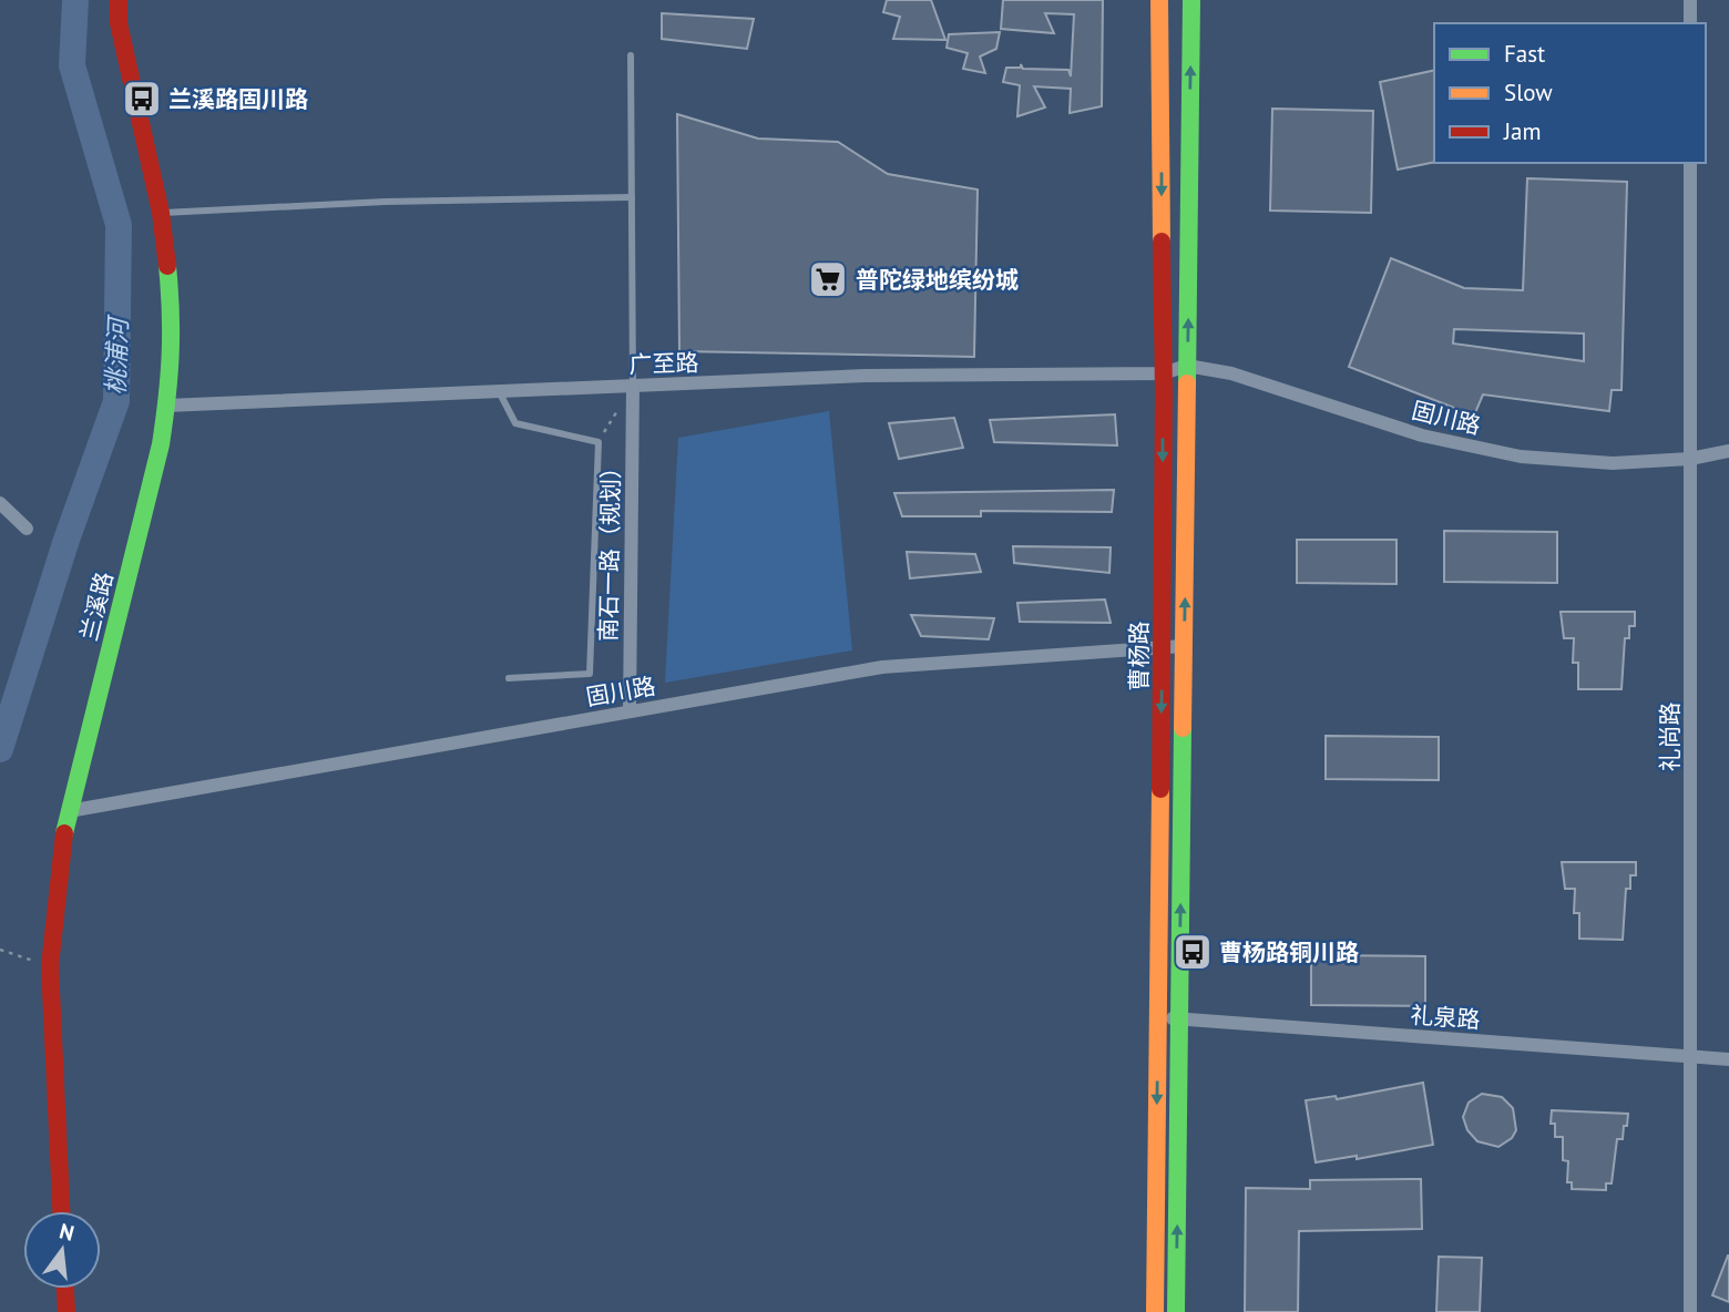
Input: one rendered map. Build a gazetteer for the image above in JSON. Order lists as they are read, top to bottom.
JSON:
{
  "streets": {
    "main road": ["兰溪路", "曹杨路"],
    "street": [
      "广至路",
      "固川路",
      "南石一路（规划）",
      "礼尚路",
      "礼泉路"
    ]
  },
  "crossings": [
    ["广至路", "固川路"],
    ["广至路", "南石一路（规划）"],
    ["广至路", "兰溪路"],
    ["广至路", "曹杨路"],
    ["固川路", "南石一路（规划）"],
    ["固川路", "兰溪路"],
    ["固川路", "曹杨路"],
    ["固川路", "礼尚路"],
    ["曹杨路", "礼泉路"],
    ["礼尚路", "礼泉路"]
  ],
  "water": ["桃浦河"],
  "places": {
    "bus stop": ["兰溪路固川路", "曹杨路铜川路"],
    "supermarket": ["普陀绿地缤纷城"]
  },
  "legend": ["Fast", "Slow", "Jam"],
  "north": "top"
}
